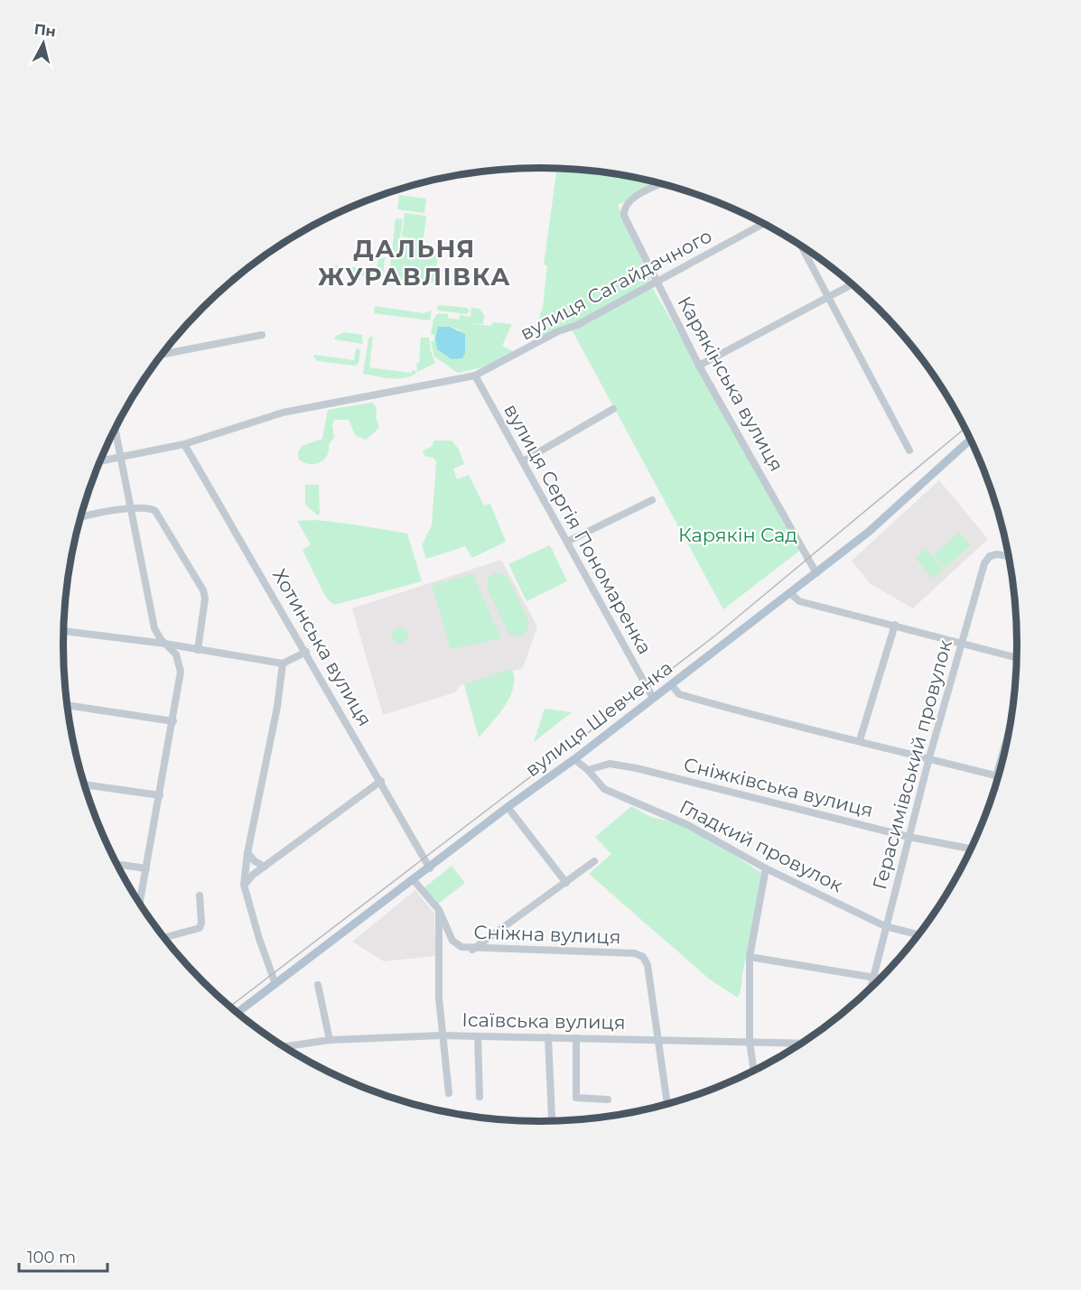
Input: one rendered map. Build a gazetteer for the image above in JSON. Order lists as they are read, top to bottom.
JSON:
{
  "streets": {
    "main road": ["вулиця Шевченка"],
    "street": [
      "вулиця Сагайдачного",
      "Карякінська вулиця",
      "вулиця Сергія Пономаренка",
      "Хотинська вулиця",
      "Герасимівський провулок",
      "Сніжківська вулиця",
      "Гладкий провулок",
      "Сніжна вулиця",
      "Ісаївська вулиця"
    ]
  },
  "crossings": [
    ["вулиця Сагайдачного", "Карякінська вулиця"],
    ["вулиця Сагайдачного", "вулиця Сергія Пономаренка"],
    ["вулиця Сагайдачного", "Хотинська вулиця"],
    ["Карякінська вулиця", "вулиця Шевченка"],
    ["вулиця Сергія Пономаренка", "вулиця Шевченка"],
    ["Хотинська вулиця", "вулиця Шевченка"],
    ["вулиця Шевченка", "Сніжна вулиця"],
    ["Герасимівський провулок", "Сніжківська вулиця"],
    ["Герасимівський провулок", "Гладкий провулок"],
    ["Сніжківська вулиця", "Гладкий провулок"],
    ["Сніжна вулиця", "Ісаївська вулиця"]
  ],
  "districts": ["ДАЛЬНЯ ЖУРАВЛІВКА"],
  "parks": ["Карякін Сад"],
  "scale_bar": "100 m",
  "north": "top"
}
